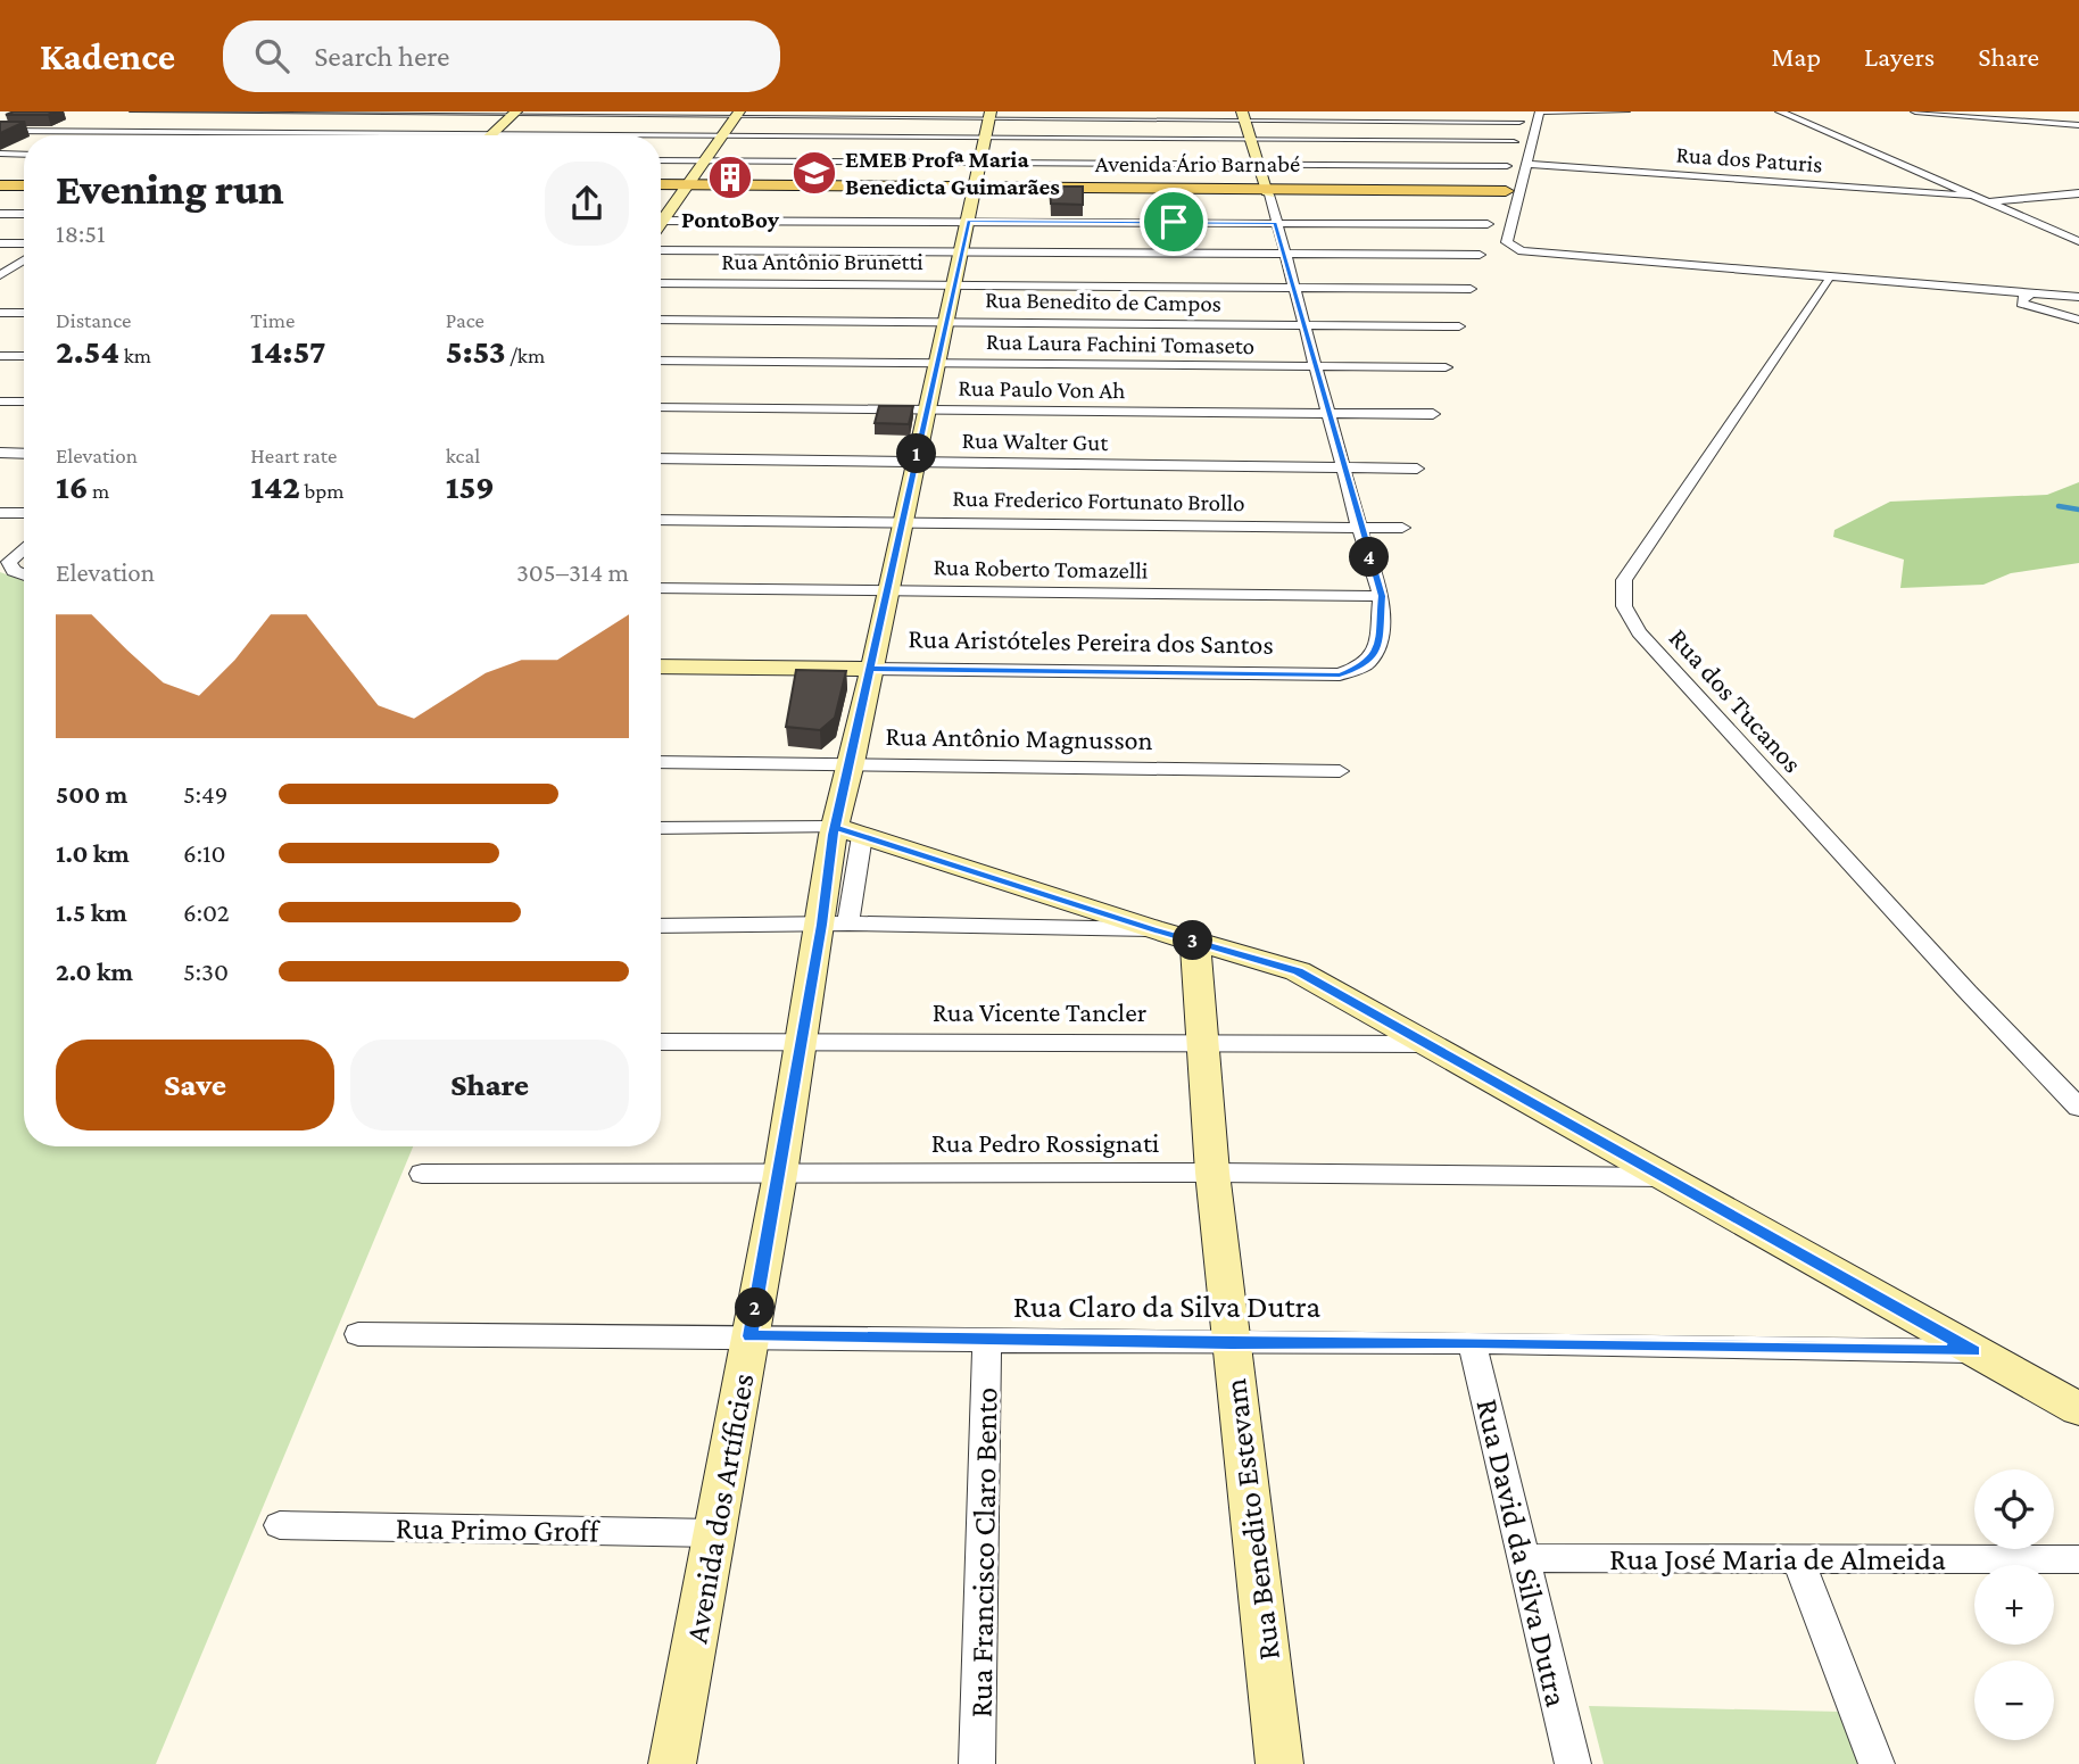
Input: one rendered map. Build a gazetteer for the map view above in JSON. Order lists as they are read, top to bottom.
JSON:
{
  "streets": {
    "main road": ["Avenida Ário Barnabé"],
    "street": [
      "Rua dos Paturis",
      "Rua Antônio Brunetti",
      "Rua Benedito de Campos",
      "Rua Laura Fachini Tomaseto",
      "Rua Paulo Von Ah",
      "Rua Walter Gut",
      "Rua Frederico Fortunato Brollo",
      "Rua Roberto Tomazelli",
      "Rua Aristóteles Pereira dos Santos",
      "Rua dos Tucanos",
      "Rua Antônio Magnusson",
      "Rua Vicente Tancler",
      "Rua Pedro Rossignati",
      "Rua Claro da Silva Dutra",
      "Avenida dos Artíficies",
      "Rua Benedito Estevam",
      "Rua Primo Groff",
      "Rua Francisco Claro Bento",
      "Rua David da Silva Dutra",
      "Rua José Maria de Almeida"
    ]
  },
  "crossings": [
    ["Avenida Ário Barnabé", "Avenida dos Artíficies"],
    ["Rua Antônio Brunetti", "Avenida dos Artíficies"],
    ["Rua Benedito de Campos", "Avenida dos Artíficies"],
    ["Rua Laura Fachini Tomaseto", "Avenida dos Artíficies"],
    ["Rua Paulo Von Ah", "Avenida dos Artíficies"],
    ["Rua Walter Gut", "Avenida dos Artíficies"],
    ["Rua Frederico Fortunato Brollo", "Avenida dos Artíficies"],
    ["Rua Roberto Tomazelli", "Rua Aristóteles Pereira dos Santos"],
    ["Rua Roberto Tomazelli", "Avenida dos Artíficies"],
    ["Rua Aristóteles Pereira dos Santos", "Avenida dos Artíficies"],
    ["Rua Antônio Magnusson", "Avenida dos Artíficies"],
    ["Rua Vicente Tancler", "Avenida dos Artíficies"],
    ["Rua Vicente Tancler", "Rua Benedito Estevam"],
    ["Rua Pedro Rossignati", "Avenida dos Artíficies"],
    ["Rua Pedro Rossignati", "Rua Benedito Estevam"],
    ["Rua Claro da Silva Dutra", "Avenida dos Artíficies"],
    ["Rua Claro da Silva Dutra", "Rua Benedito Estevam"],
    ["Rua Claro da Silva Dutra", "Rua Francisco Claro Bento"],
    ["Rua Claro da Silva Dutra", "Rua David da Silva Dutra"],
    ["Avenida dos Artíficies", "Rua Primo Groff"],
    ["Rua David da Silva Dutra", "Rua José Maria de Almeida"]
  ],
  "places": {
    "school or university": ["EMEB Profª Maria Benedicta Guimarães"],
    "building": ["PontoBoy"]
  },
  "page": {
    "header": "Kadence",
    "search": "Search here",
    "nav": ["Map", "Layers", "Share"],
    "heading": ["Evening run", "18:51"],
    "stats": [
      ["Distance", "2.54 km"],
      ["Time", "14:57"],
      ["Pace", "5:53 /km"],
      ["Elevation", "16 m"],
      ["Heart rate", "142 bpm"],
      ["kcal", "159"]
    ],
    "pins": [
      "1",
      "4",
      "3",
      "2"
    ],
    "chart": ["Elevation", "305–314 m"],
    "list": [
      {
        "name": "500 m",
        "note": "5:49"
      },
      {
        "name": "1.0 km",
        "note": "6:10"
      },
      {
        "name": "1.5 km",
        "note": "6:02"
      },
      {
        "name": "2.0 km",
        "note": "5:30"
      }
    ],
    "buttons": ["Save", "Share"],
    "map_buttons": ["+", "−"]
  }
}
